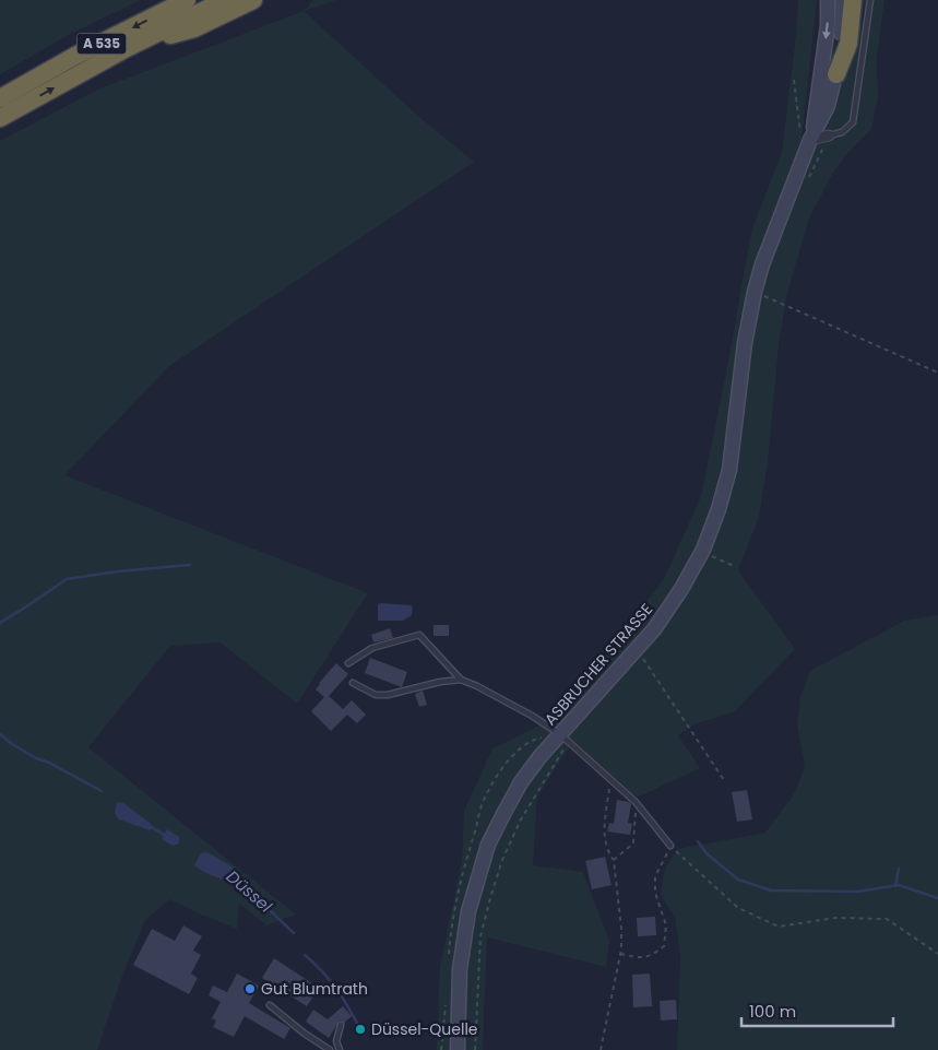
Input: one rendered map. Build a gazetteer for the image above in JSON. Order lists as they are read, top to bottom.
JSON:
{
  "streets": {
    "highway": ["A 535"],
    "main road": ["ASBRUCHER STRASSE"]
  },
  "water": ["Düssel"],
  "places": ["Gut Blumtrath", "Düssel-Quelle"],
  "scale_bar": "100 m"
}
